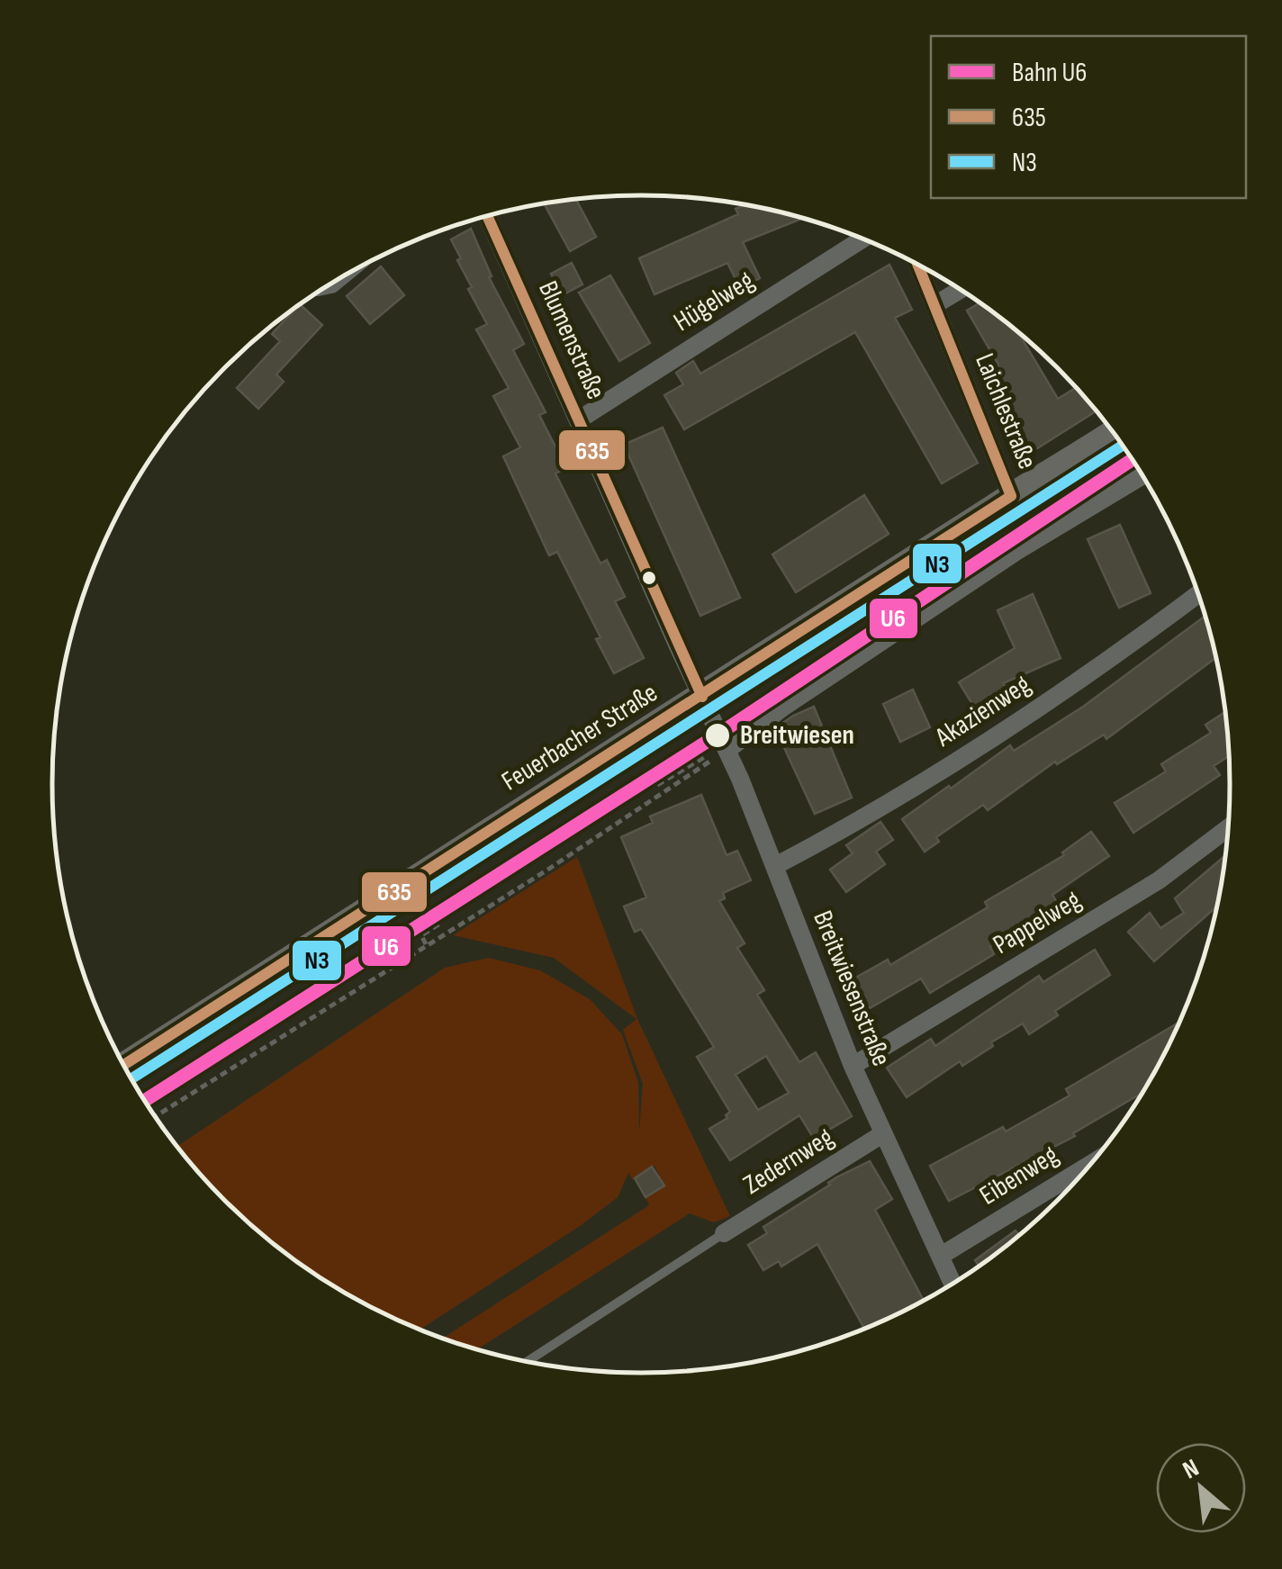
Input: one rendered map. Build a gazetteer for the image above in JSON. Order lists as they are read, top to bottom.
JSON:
{
  "streets": {
    "main road": ["Feuerbacher Straße"],
    "street": [
      "Hügelweg",
      "Blumenstraße",
      "Laichlestraße",
      "Akazienweg",
      "Pappelweg",
      "Breitwiesenstraße",
      "Zedernweg",
      "Eibenweg"
    ]
  },
  "crossings": [
    ["Hügelweg", "Blumenstraße"],
    ["Blumenstraße", "Feuerbacher Straße"],
    ["Blumenstraße", "Breitwiesenstraße"],
    ["Laichlestraße", "Feuerbacher Straße"],
    ["Akazienweg", "Breitwiesenstraße"],
    ["Feuerbacher Straße", "Breitwiesenstraße"],
    ["Pappelweg", "Breitwiesenstraße"],
    ["Breitwiesenstraße", "Zedernweg"],
    ["Breitwiesenstraße", "Eibenweg"]
  ],
  "places": ["Breitwiesen"],
  "lines": ["transit line 635", "transit line N3", "rail line U6"],
  "legend": ["Bahn U6", "635", "N3"],
  "north": "top left"
}
